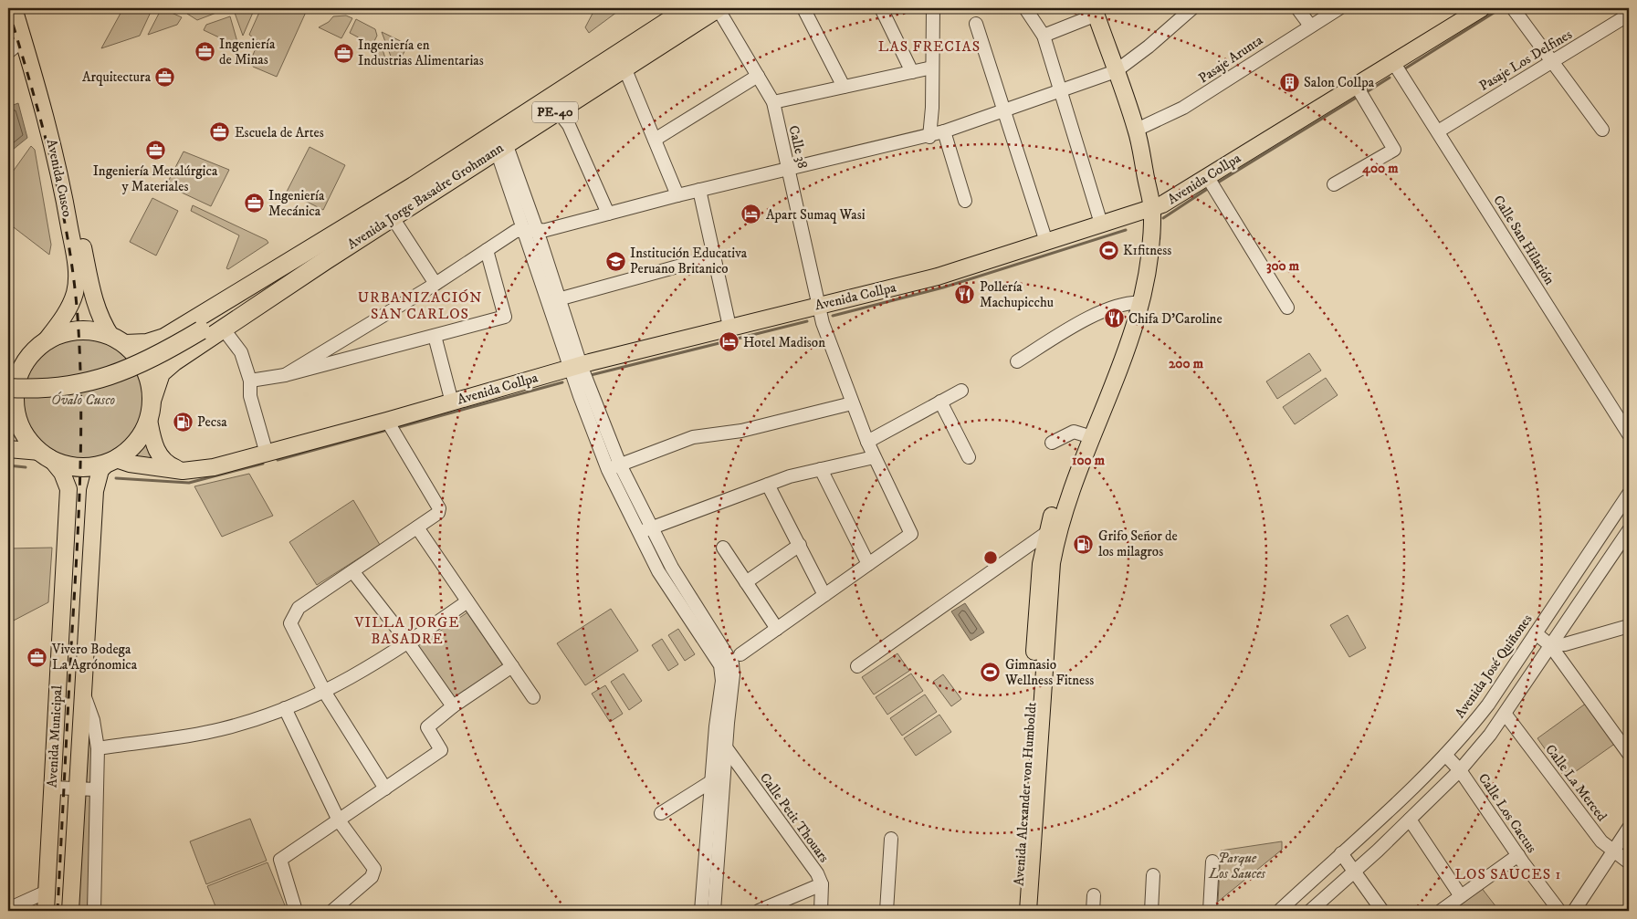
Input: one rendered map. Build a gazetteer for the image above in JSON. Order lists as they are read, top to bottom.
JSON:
{
  "streets": {
    "highway": ["PE-40", "Avenida Jorge Basadre Grohmann"],
    "main road": [
      "Avenida Cusco",
      "Avenida Collpa",
      "Avenida Municipal",
      "Avenida Alexander von Humboldt"
    ],
    "street": [
      "Pasaje Arunta",
      "Pasaje Los Delfines",
      "Calle 38",
      "Calle San Hilarión",
      "Avenida José Quiñones",
      "Calle La Merced",
      "Calle Los Cactus",
      "Calle Petit Thouars"
    ]
  },
  "crossings": [
    ["Pasaje Arunta", "Avenida Alexander von Humboldt"],
    ["Pasaje Los Delfines", "Calle San Hilarión"],
    ["Calle 38", "Avenida Collpa"],
    ["Calle 38", "Avenida Jorge Basadre Grohmann"],
    ["Avenida Cusco", "Avenida Collpa"],
    ["Avenida Cusco", "Avenida Jorge Basadre Grohmann"],
    ["Avenida Cusco", "Avenida Municipal"],
    ["Avenida Collpa", "Avenida Jorge Basadre Grohmann"],
    ["Avenida Collpa", "Calle San Hilarión"],
    ["Avenida Collpa", "Avenida Municipal"],
    ["Avenida Collpa", "Avenida Alexander von Humboldt"],
    ["Avenida Jorge Basadre Grohmann", "Avenida Municipal"],
    ["Avenida José Quiñones", "Calle Los Cactus"]
  ],
  "districts": [
    "LAS FRECIAS",
    "URBANIZACIÓN SAN CARLOS",
    "VILLA JORGE BASADRE",
    "LOS SAUCES 1"
  ],
  "parks": ["Óvalo Cusco", "Parque Los Sauces"],
  "places": {
    "office": [
      "Ingeniería de Minas",
      "Ingeniería en Industrias Alimentarias",
      "Arquitectura",
      "Escuela de Artes",
      "Ingeniería Metalúrgica y Materiales",
      "Ingeniería Mecánica",
      "Vivero Bodega La Agrónomica"
    ],
    "building": ["Salon Collpa"],
    "hotel": ["Apart Sumaq Wasi", "Hotel Madison"],
    "sports": ["K1fitness", "Gimnasio Wellness Fitness"],
    "school or university": ["Institución Educativa Peruano Britanico"],
    "restaurant": ["Pollería Machupicchu", "Chifa D'Caroline"],
    "fuel station": ["Pecsa", "Grifo Señor de los milagros"]
  },
  "rings": [
    "400 m",
    "300 m",
    "200 m",
    "100 m"
  ]
}
